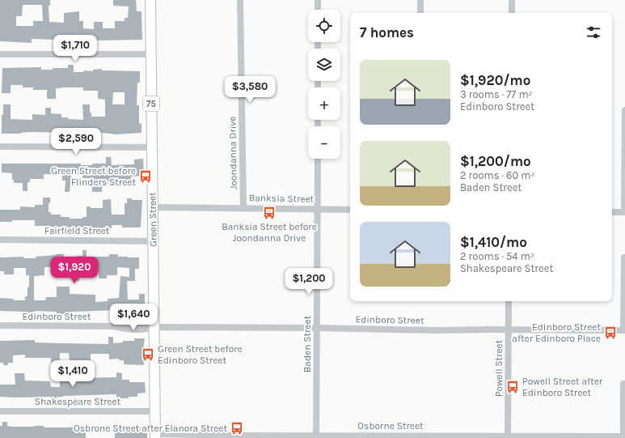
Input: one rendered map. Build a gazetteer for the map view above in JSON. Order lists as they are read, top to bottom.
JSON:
{
  "streets": {
    "main road": ["75", "Green Street"],
    "street": [
      "Joondanna Drive",
      "Banksia Street",
      "Fairfield Street",
      "Edinboro Street",
      "Baden Street",
      "Powell Street",
      "Shakespeare Street",
      "Osborne Street"
    ]
  },
  "crossings": [
    ["Joondanna Drive", "Banksia Street"],
    ["Banksia Street", "Green Street"],
    ["Banksia Street", "Baden Street"],
    ["Green Street", "Fairfield Street"],
    ["Green Street", "Edinboro Street"],
    ["Green Street", "Shakespeare Street"],
    ["Green Street", "Osborne Street"],
    ["Edinboro Street", "Baden Street"],
    ["Edinboro Street", "Powell Street"],
    ["Baden Street", "Osborne Street"],
    ["Powell Street", "Osborne Street"]
  ],
  "places": {
    "bus stop": [
      "Green Street before Flinders Street",
      "Banksia Street before Joondanna Drive",
      "Edinboro Street after Edinboro Place",
      "Green Street before Edinboro Street",
      "Powell Street after Edinboro Street",
      "Osbrone Street after Elanora Street"
    ]
  },
  "page": {
    "map_buttons": ["+", "−"],
    "heading": "7 homes",
    "price": [
      "$1,710",
      "$3,580",
      "$2,590",
      "$1,920",
      "$1,200",
      "$1,640",
      "$1,410"
    ],
    "list": [
      {
        "name": "$1,920/mo",
        "note": "3 rooms · 77 m² · Edinboro Street"
      },
      {
        "name": "$1,200/mo",
        "note": "2 rooms · 60 m² · Baden Street"
      },
      {
        "name": "$1,410/mo",
        "note": "2 rooms · 54 m² · Shakespeare Street"
      }
    ]
  }
}
